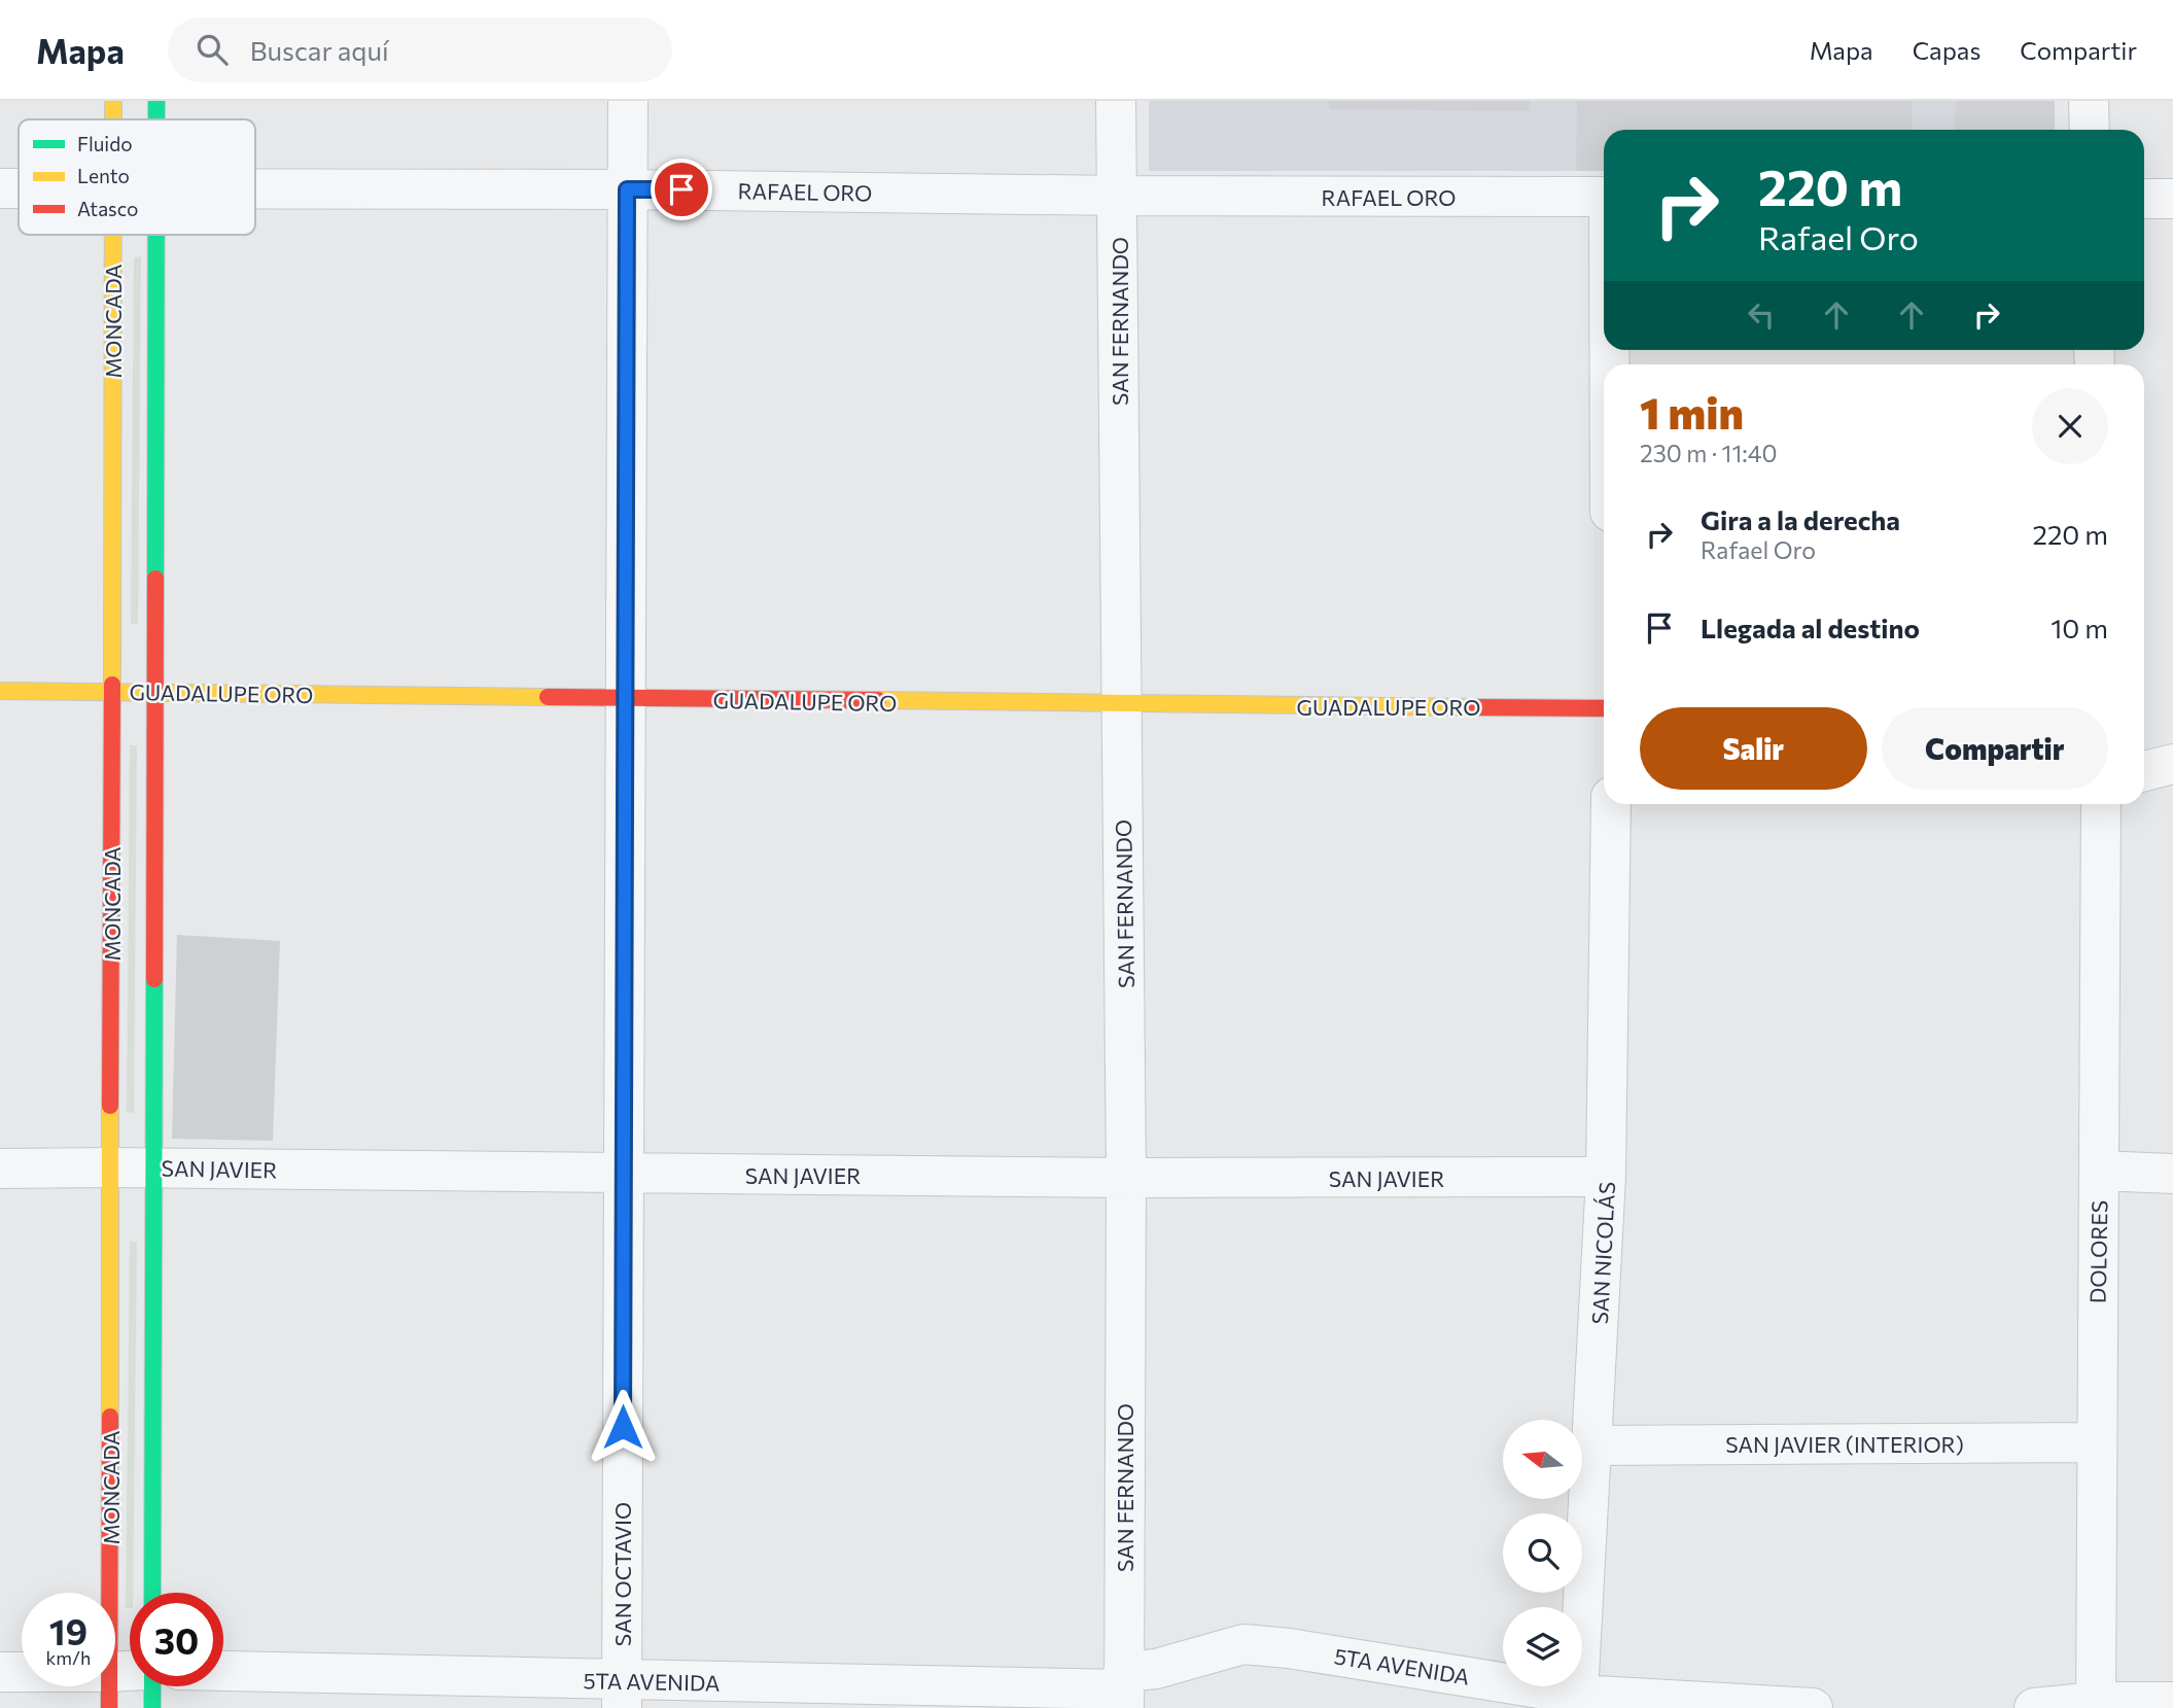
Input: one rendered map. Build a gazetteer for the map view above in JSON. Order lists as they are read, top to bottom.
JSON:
{
  "streets": {
    "street": [
      "RAFAEL ORO",
      "MONCADA",
      "SAN FERNANDO",
      "GUADALUPE ORO",
      "SAN JAVIER",
      "DOLORES",
      "SAN NICOLÁS",
      "SAN JAVIER (INTERIOR)",
      "SAN OCTAVIO",
      "5TA AVENIDA"
    ]
  },
  "crossings": [
    ["RAFAEL ORO", "SAN FERNANDO"],
    ["RAFAEL ORO", "SAN OCTAVIO"],
    ["MONCADA", "GUADALUPE ORO"],
    ["MONCADA", "SAN JAVIER"],
    ["SAN FERNANDO", "GUADALUPE ORO"],
    ["SAN FERNANDO", "SAN JAVIER"],
    ["SAN FERNANDO", "5TA AVENIDA"],
    ["GUADALUPE ORO", "SAN OCTAVIO"],
    ["SAN JAVIER", "SAN NICOLÁS"],
    ["SAN JAVIER", "SAN OCTAVIO"],
    ["DOLORES", "SAN JAVIER (INTERIOR)"],
    ["SAN NICOLÁS", "SAN JAVIER (INTERIOR)"],
    ["SAN NICOLÁS", "5TA AVENIDA"],
    ["SAN OCTAVIO", "5TA AVENIDA"]
  ],
  "legend": ["Fluido", "Lento", "Atasco"],
  "north": "left",
  "page": {
    "header": "Mapa",
    "search": "Buscar aquí",
    "nav": ["Mapa", "Capas", "Compartir"],
    "turn": ["220 m", "Rafael Oro"],
    "heading": ["1 min", "230 m · 11:40"],
    "list": [
      {
        "name": "Gira a la derecha",
        "note": "Rafael Oro",
        "value": "220 m"
      },
      {
        "name": "Llegada al destino",
        "value": "10 m"
      }
    ],
    "buttons": ["Salir", "Compartir"],
    "speed": "19 km/h",
    "limit": "30"
  }
}
